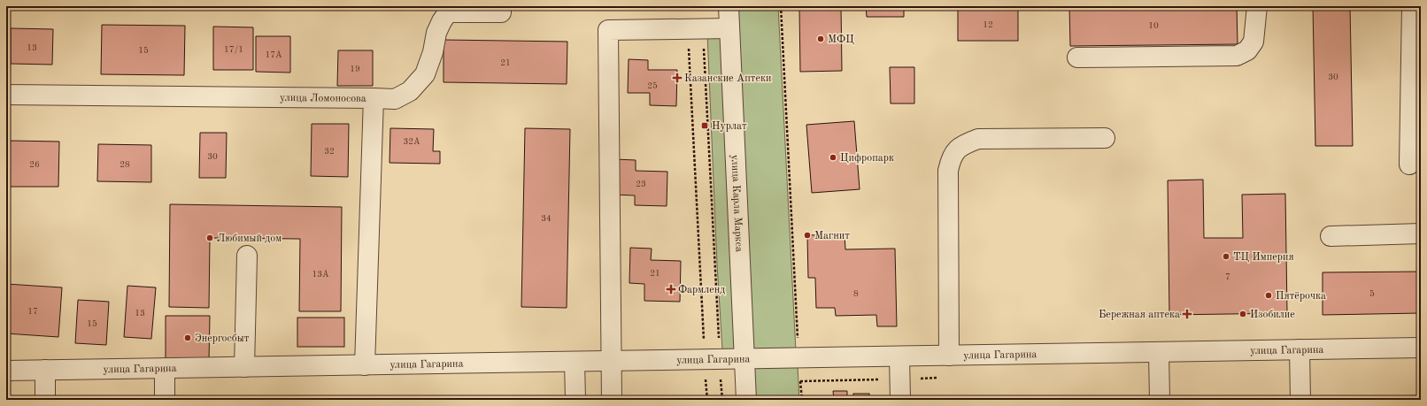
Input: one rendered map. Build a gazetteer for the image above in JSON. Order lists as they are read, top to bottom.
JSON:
{
  "streets": {
    "street": ["улица Ломоносова", "улица Карла Маркса", "улица Гагарина"]
  },
  "crossings": [
    ["улица Ломоносова", "улица Гагарина"],
    ["улица Карла Маркса", "улица Гагарина"]
  ],
  "places": {
    "other": [
      "МФЦ",
      "Цифропарк",
      "Магнит",
      "Любимый дом",
      "ТЦ Империя",
      "Пятёрочка",
      "Изобилие",
      "Энергосбыт"
    ],
    "health": ["Казанские Аптеки", "Фармленд", "Бережная аптека"],
    "transit": ["Нурлат"]
  },
  "house_numbers": [
    "12",
    "10",
    "13",
    "17/1",
    "15",
    "17А",
    "21",
    "19",
    "30",
    "25",
    "32А",
    "32",
    "30",
    "26",
    "28",
    "23",
    "34",
    "21",
    "13А",
    "7",
    "8",
    "5",
    "17",
    "13",
    "15"
  ]
}
